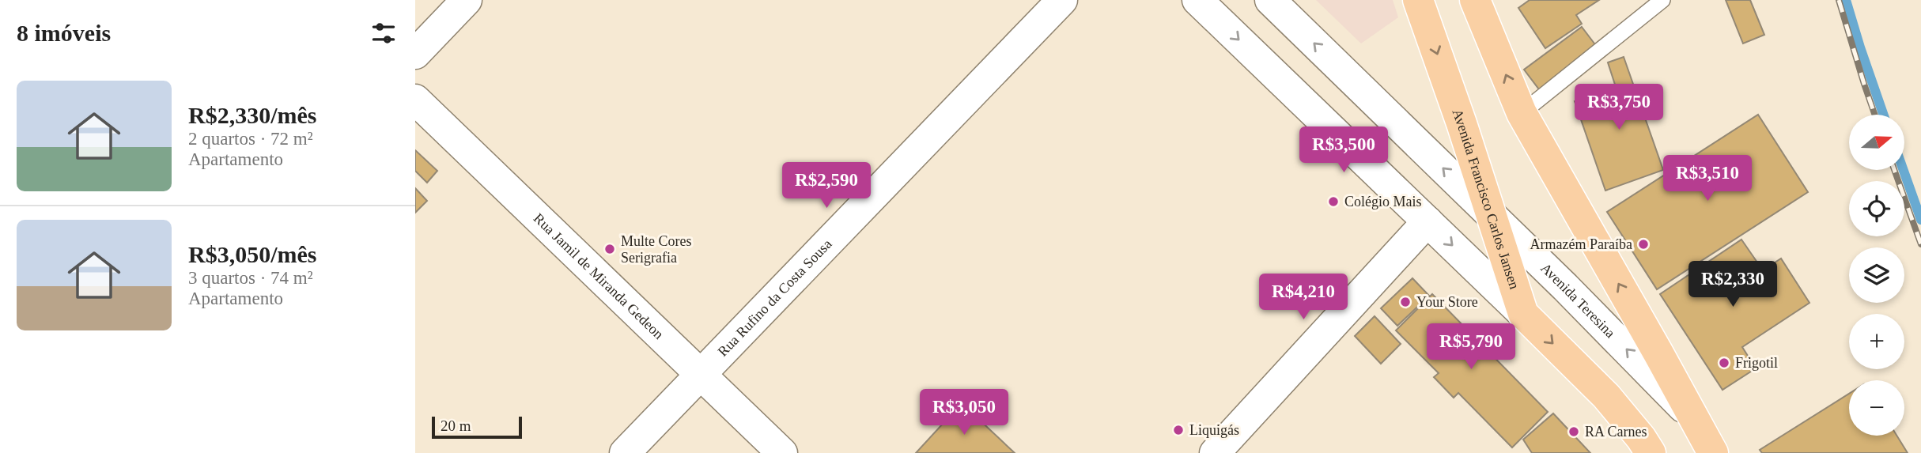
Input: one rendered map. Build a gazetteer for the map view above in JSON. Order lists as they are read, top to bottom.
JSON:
{
  "streets": {
    "main road": ["Avenida Francisco Carlos Jansen"],
    "street": ["Rua Jamil de Miranda Gedeon", "Rua Rufino da Costa Sousa", "Avenida Teresina"]
  },
  "crossings": [
    ["Avenida Francisco Carlos Jansen", "Avenida Teresina"],
    ["Rua Jamil de Miranda Gedeon", "Rua Rufino da Costa Sousa"]
  ],
  "places": [
    "Colégio Mais",
    "Armazém Paraíba",
    "Multe Cores Serigrafia",
    "Your Store",
    "Frigotil",
    "Liquigás",
    "RA Carnes"
  ],
  "scale_bar": "20 m",
  "north": "right",
  "page": {
    "heading": "8 imóveis",
    "list": [
      {
        "name": "R$2,330/mês",
        "note": "2 quartos · 72 m² · Apartamento"
      },
      {
        "name": "R$3,050/mês",
        "note": "3 quartos · 74 m² · Apartamento"
      }
    ],
    "price": [
      "R$3,750",
      "R$3,500",
      "R$3,510",
      "R$2,590",
      "R$2,330",
      "R$4,210",
      "R$5,790",
      "R$3,050"
    ],
    "map_buttons": ["+", "−"],
    "scale": "20 m"
  }
}
